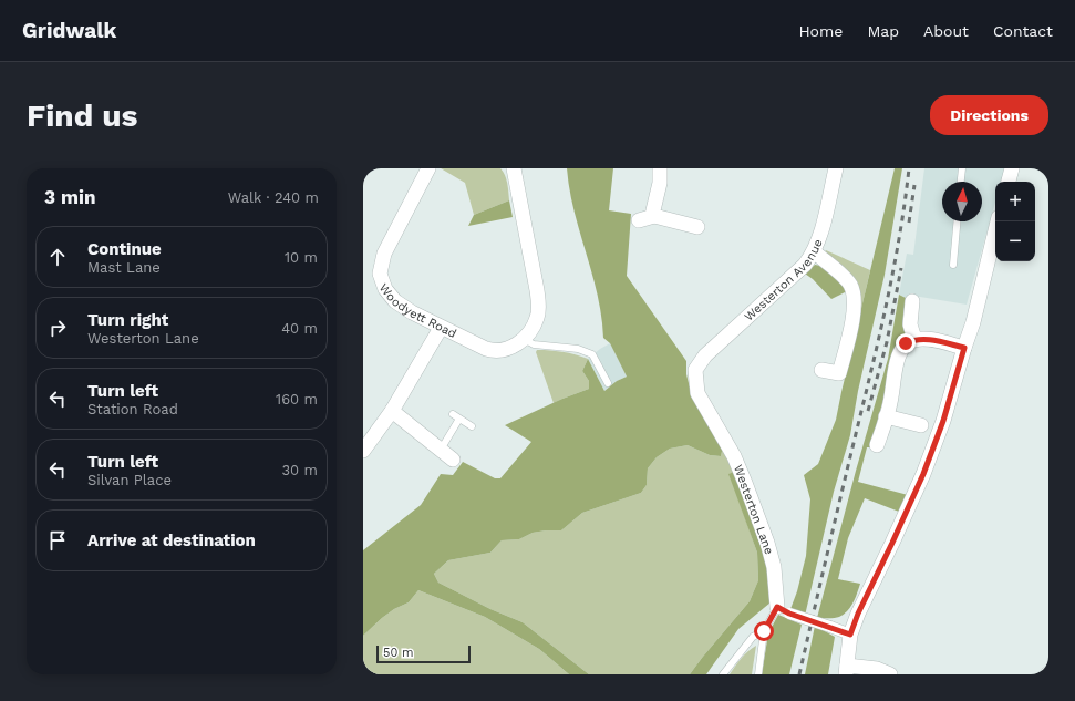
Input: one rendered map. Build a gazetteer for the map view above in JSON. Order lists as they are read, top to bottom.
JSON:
{
  "streets": {
    "street": ["Westerton Avenue", "Woodyett Road", "Westerton Lane"]
  },
  "crossings": [
    ["Westerton Avenue", "Westerton Lane"]
  ],
  "scale_bar": "50 m",
  "north": "top",
  "page": {
    "header": "Gridwalk",
    "nav": [
      "Home",
      "Map",
      "About",
      "Contact"
    ],
    "buttons": "Directions",
    "title": "Find us",
    "heading": ["3 min", "Walk · 240 m"],
    "map_buttons": ["+", "−"],
    "list": [
      ["Continue", "Mast Lane", "10 m"],
      ["Turn right", "Westerton Lane", "40 m"],
      ["Turn left", "Station Road", "160 m"],
      ["Turn left", "Silvan Place", "30 m"],
      "Arrive at destination"
    ],
    "scale": "50 m"
  }
}
